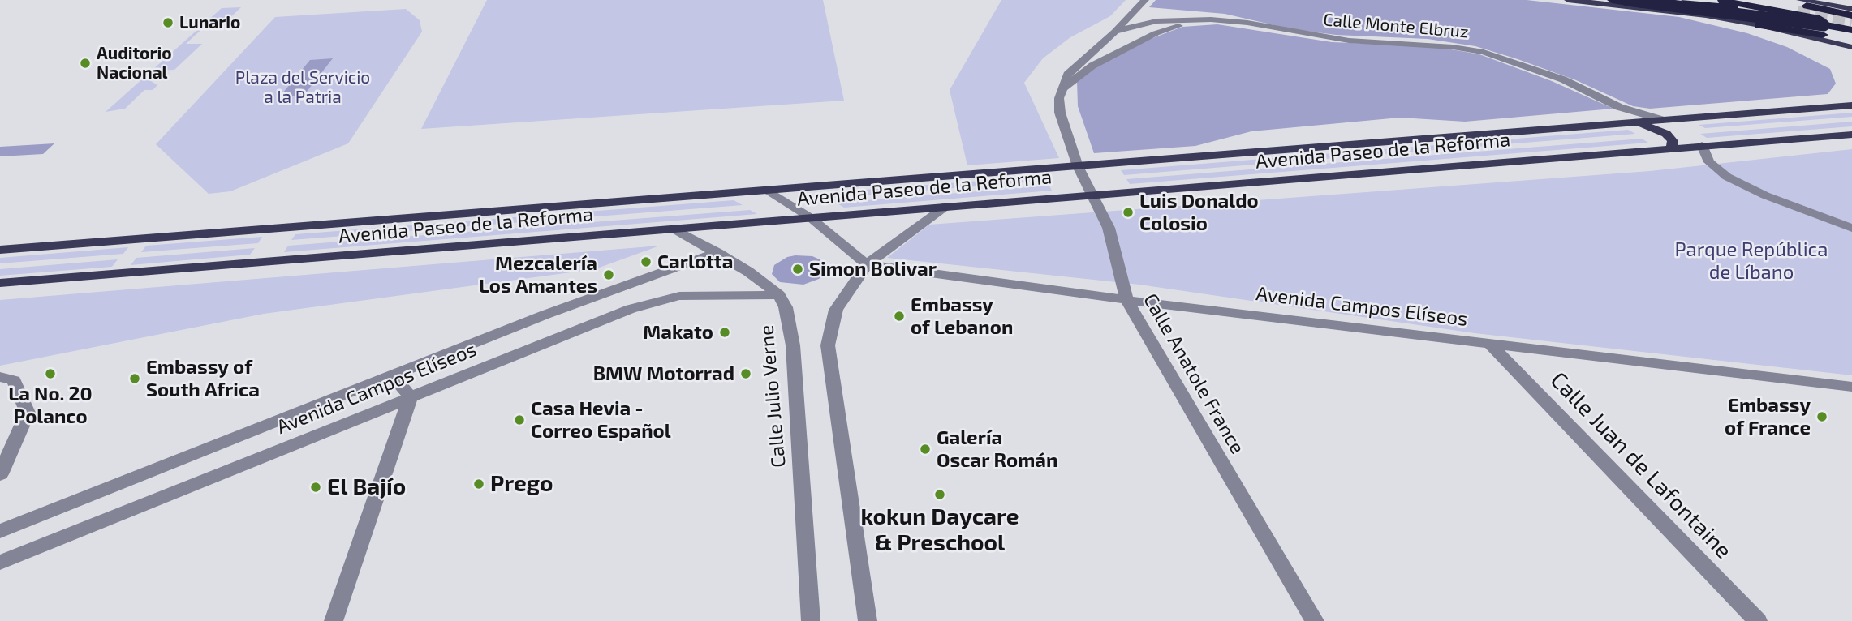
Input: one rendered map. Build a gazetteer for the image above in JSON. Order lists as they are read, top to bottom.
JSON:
{
  "streets": {
    "main road": ["Avenida Paseo de la Reforma"],
    "street": [
      "Calle Monte Elbruz",
      "Avenida Campos Elíseos",
      "Calle Anatole France",
      "Calle Julio Verne",
      "Calle Juan de Lafontaine"
    ]
  },
  "crossings": [
    ["Calle Monte Elbruz", "Avenida Paseo de la Reforma"],
    ["Calle Monte Elbruz", "Calle Anatole France"],
    ["Avenida Paseo de la Reforma", "Calle Anatole France"],
    ["Avenida Paseo de la Reforma", "Calle Julio Verne"],
    ["Avenida Campos Elíseos", "Calle Anatole France"],
    ["Avenida Campos Elíseos", "Calle Julio Verne"],
    ["Avenida Campos Elíseos", "Calle Juan de Lafontaine"]
  ],
  "parks": ["Plaza del Servicio a la Patria", "Parque República de Líbano"],
  "places": [
    "Lunario",
    "Auditorio Nacional",
    "Luis Donaldo Colosio",
    "Carlotta",
    "Simon Bolivar",
    "Mezcalería Los Amantes",
    "Embassy of Lebanon",
    "Makato",
    "La No. 20 Polanco",
    "BMW Motorrad",
    "Embassy of South Africa",
    "Embassy of France",
    "Casa Hevia - Correo Español",
    "Galería Oscar Román",
    "Prego",
    "El Bajío",
    "kokun Daycare & Preschool"
  ]
}
